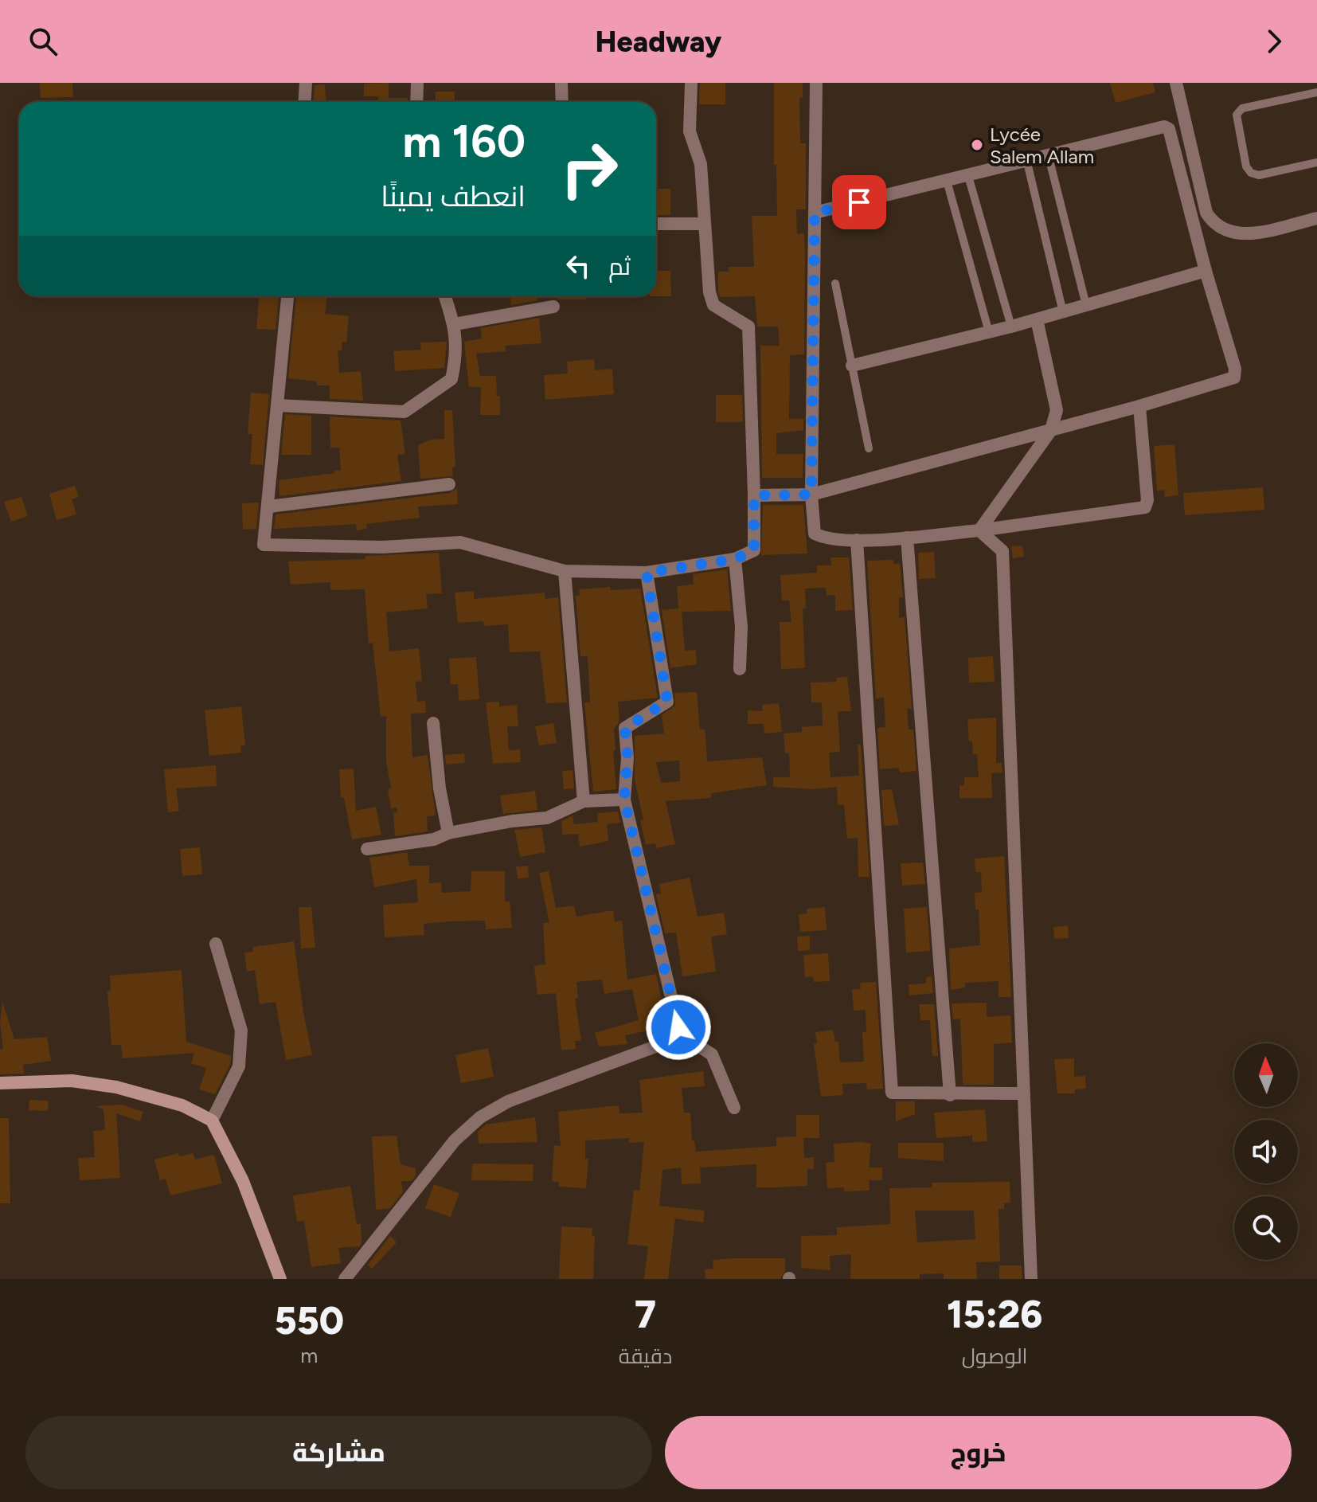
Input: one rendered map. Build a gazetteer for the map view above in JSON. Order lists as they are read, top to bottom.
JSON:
{
  "places": ["Lycée Salem Allam"],
  "north": "top",
  "page": {
    "header": "Headway",
    "turn": ["160 m", "انعطف يمينًا"],
    "then": "ثم",
    "eta": [
      "15:26",
      "الوصول",
      "7",
      "دقيقة",
      "550",
      "m"
    ],
    "buttons": ["خروج", "مشاركة"]
  }
}
